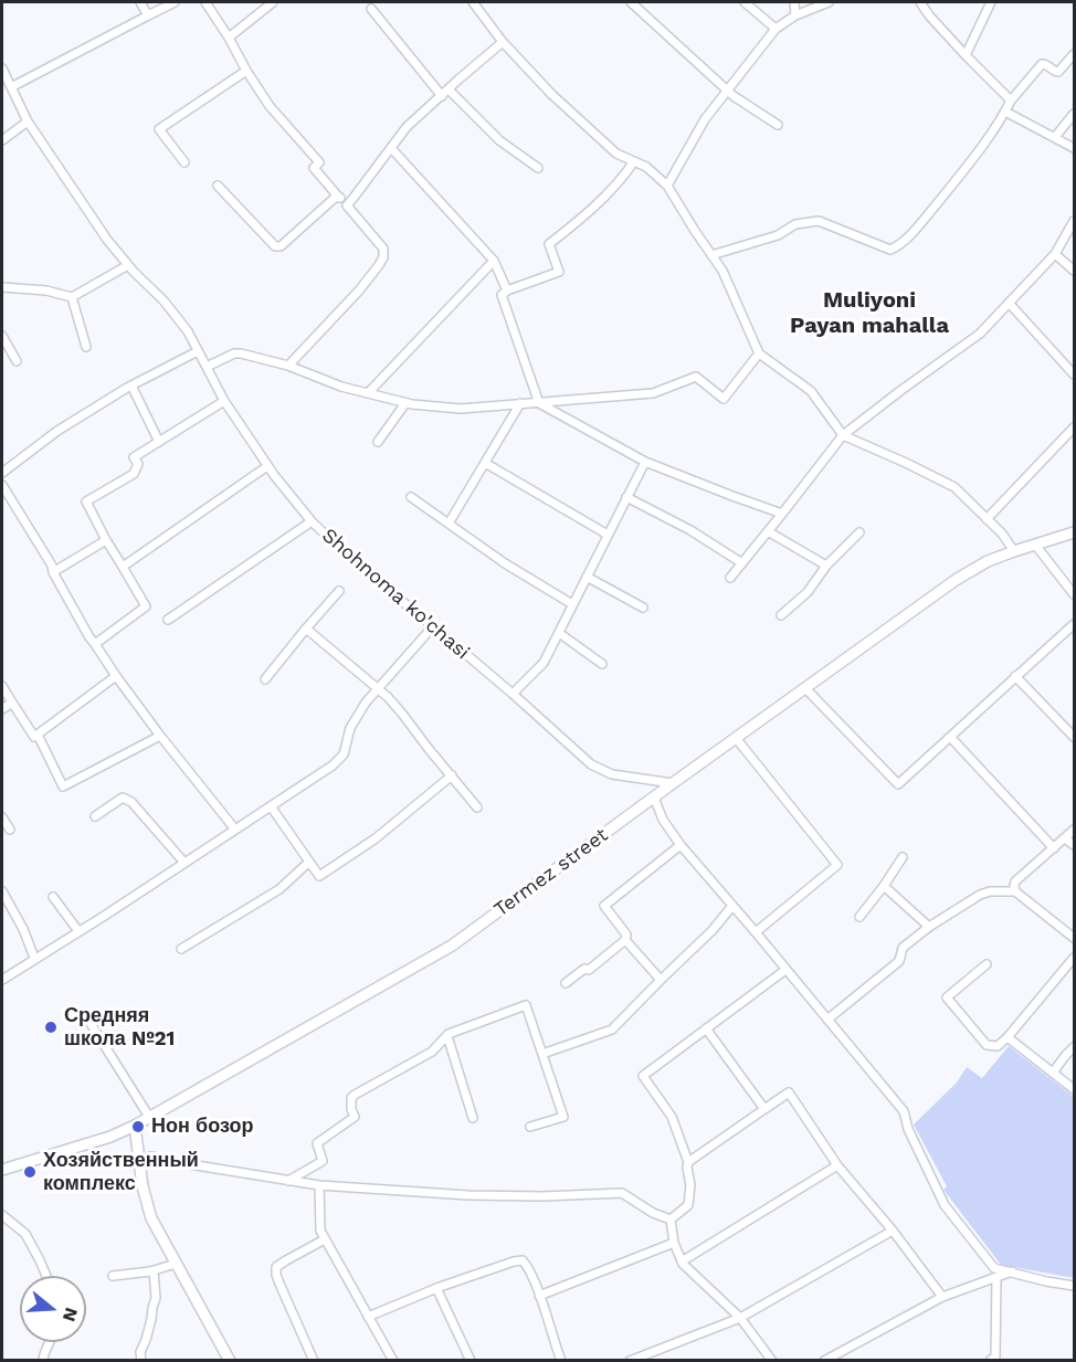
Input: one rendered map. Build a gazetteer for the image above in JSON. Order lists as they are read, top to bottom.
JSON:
{
  "streets": {
    "main road": ["Termez street"],
    "street": ["Shohnoma ko'chasi"]
  },
  "crossings": [
    ["Shohnoma ko'chasi", "Termez street"]
  ],
  "districts": ["Muliyoni Payan mahalla"],
  "places": ["Средняя школа №21", "Нон бозор", "Хозяйственный комплекс"],
  "north": "right"
}
